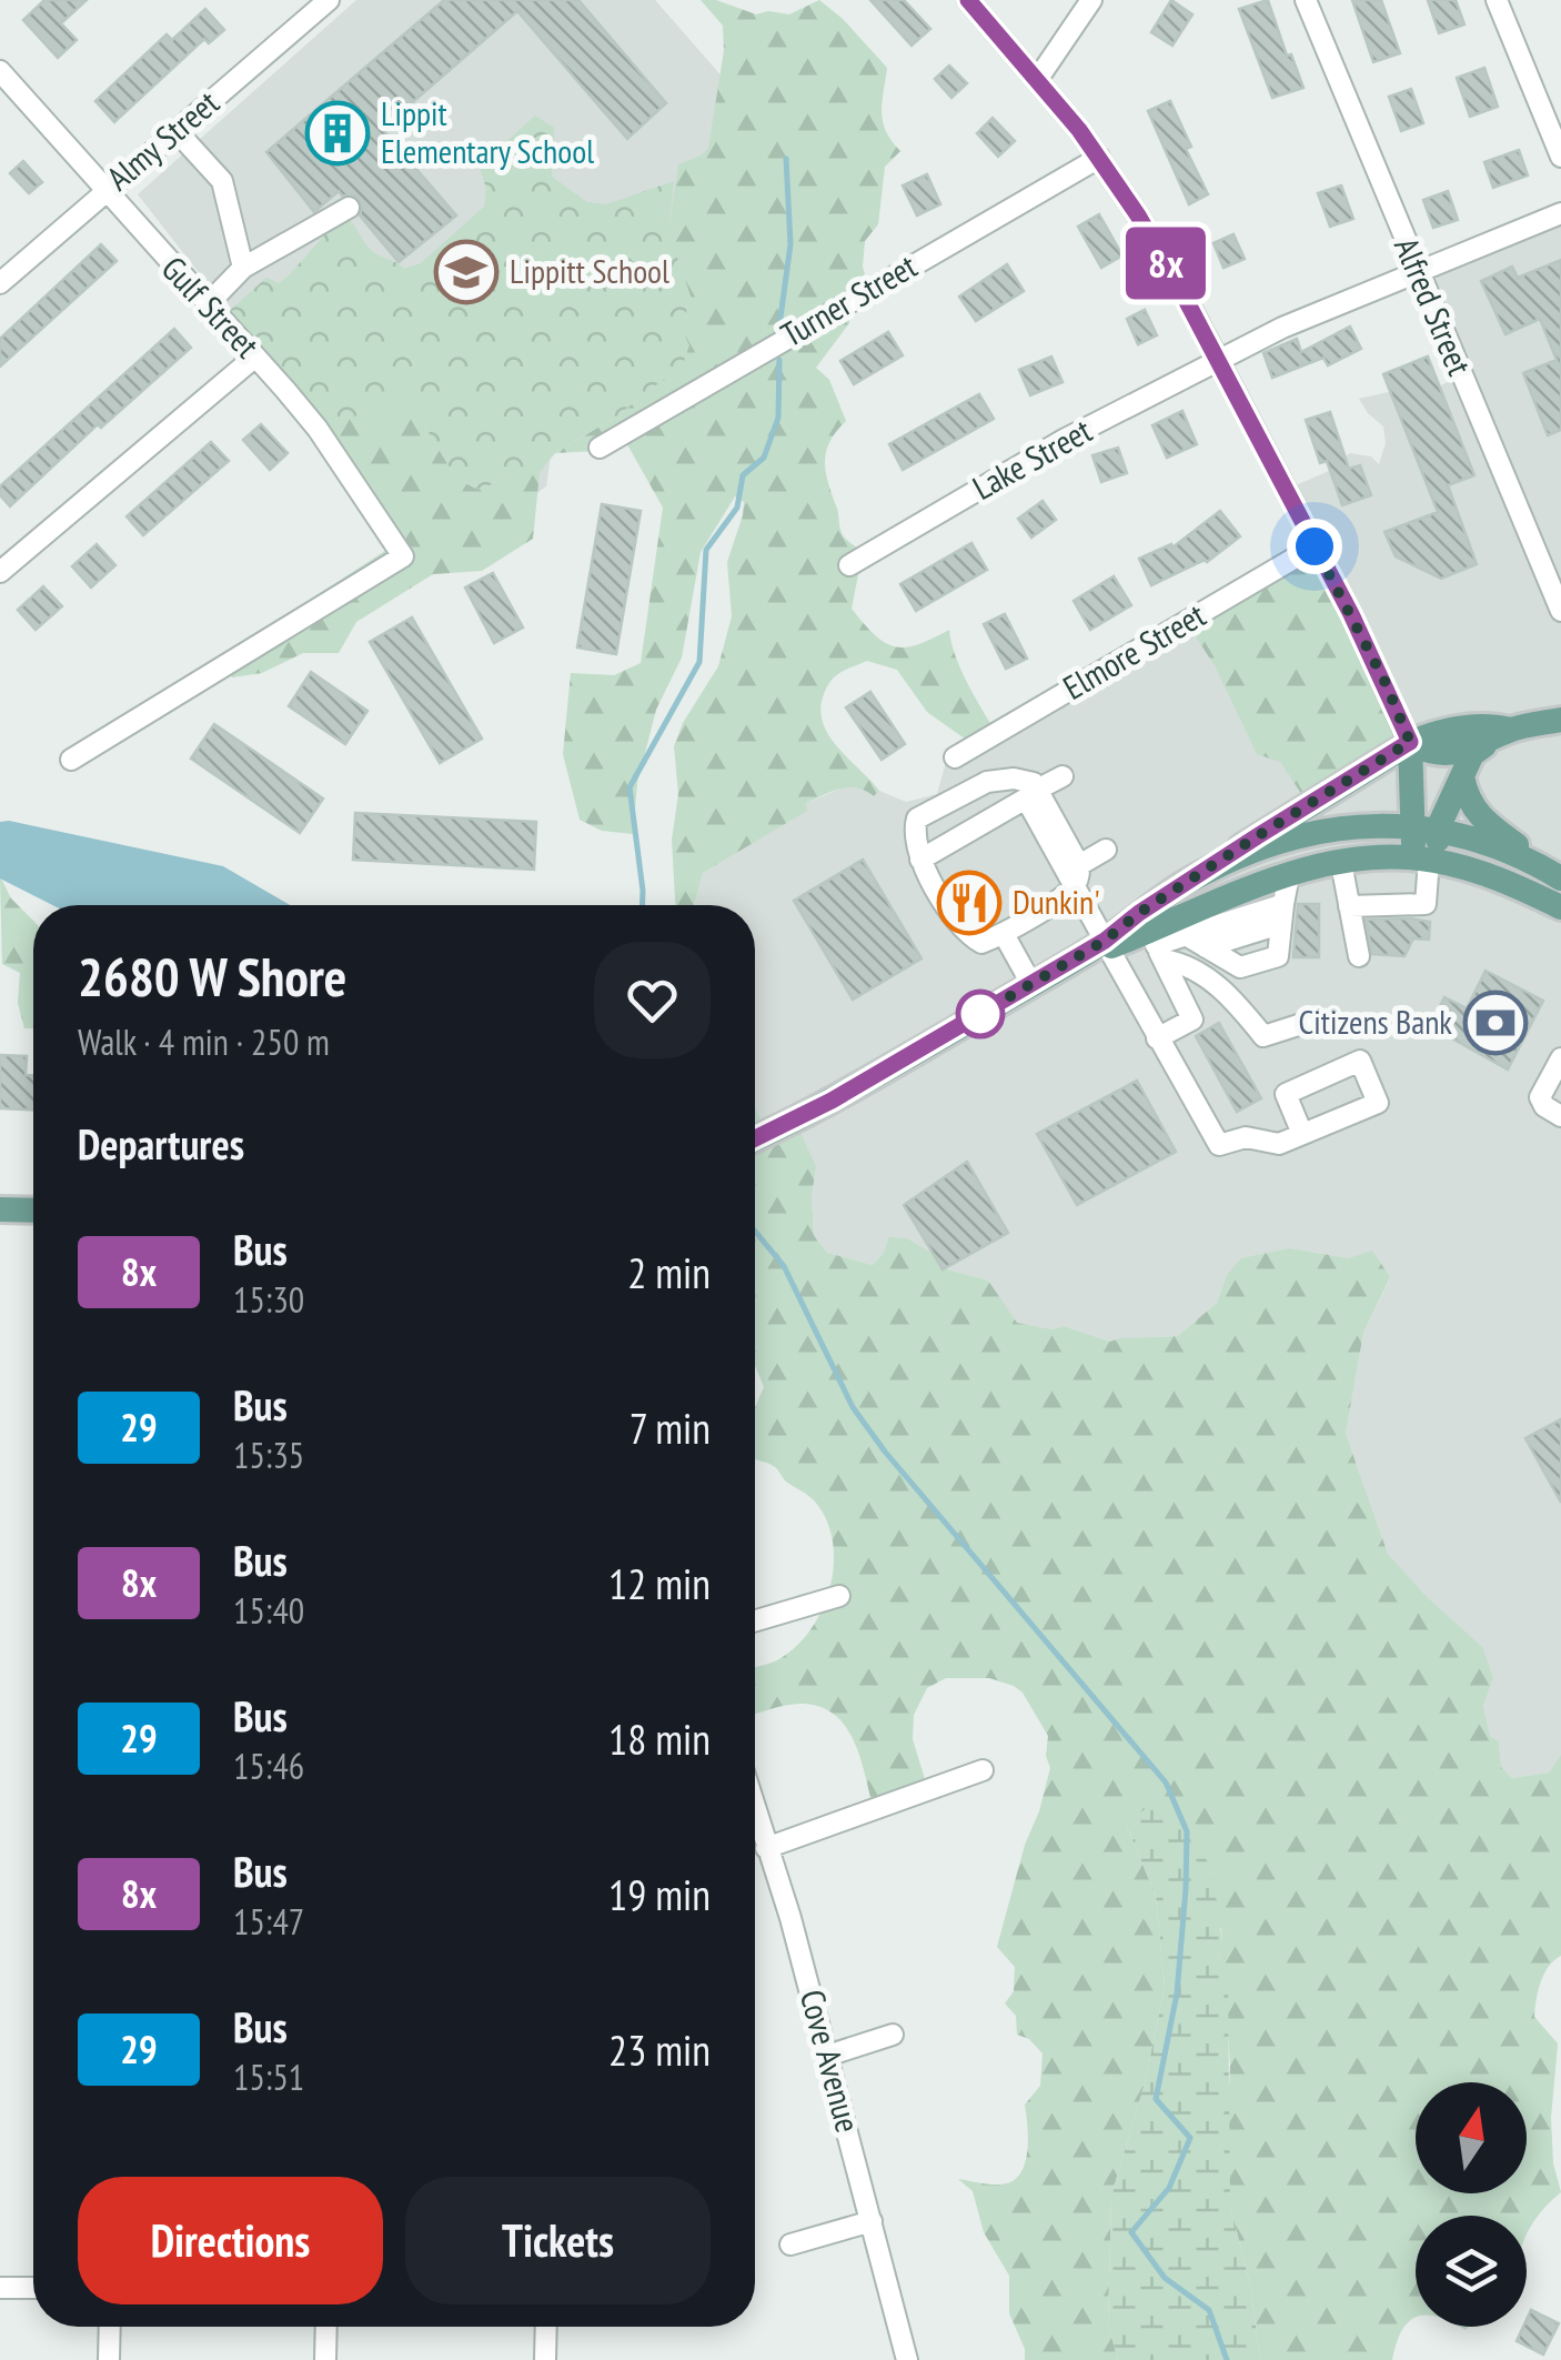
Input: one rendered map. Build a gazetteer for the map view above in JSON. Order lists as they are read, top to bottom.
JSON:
{
  "streets": {
    "street": [
      "Almy Street",
      "Turner Street",
      "Alfred Street",
      "Gulf Street",
      "Lake Street",
      "Elmore Street",
      "Cove Avenue"
    ]
  },
  "crossings": [
    ["Almy Street", "Gulf Street"],
    ["Alfred Street", "Lake Street"]
  ],
  "places": {
    "building": ["Lippit Elementary School"],
    "school or university": ["Lippitt School"],
    "restaurant": ["Dunkin'"],
    "bank": ["Citizens Bank"]
  },
  "lines": ["bus line 8x"],
  "north": "top",
  "page": {
    "on_map": "8x",
    "heading": [
      ["2680 W Shore", "Walk · 4 min · 250 m"],
      "Departures"
    ],
    "list": [
      {
        "mark": "8x",
        "name": "Bus",
        "note": "15:30",
        "value": "2 min"
      },
      {
        "mark": "29",
        "name": "Bus",
        "note": "15:35",
        "value": "7 min"
      },
      {
        "mark": "8x",
        "name": "Bus",
        "note": "15:40",
        "value": "12 min"
      },
      {
        "mark": "29",
        "name": "Bus",
        "note": "15:46",
        "value": "18 min"
      },
      {
        "mark": "8x",
        "name": "Bus",
        "note": "15:47",
        "value": "19 min"
      },
      {
        "mark": "29",
        "name": "Bus",
        "note": "15:51",
        "value": "23 min"
      }
    ],
    "buttons": ["Directions", "Tickets"]
  }
}
